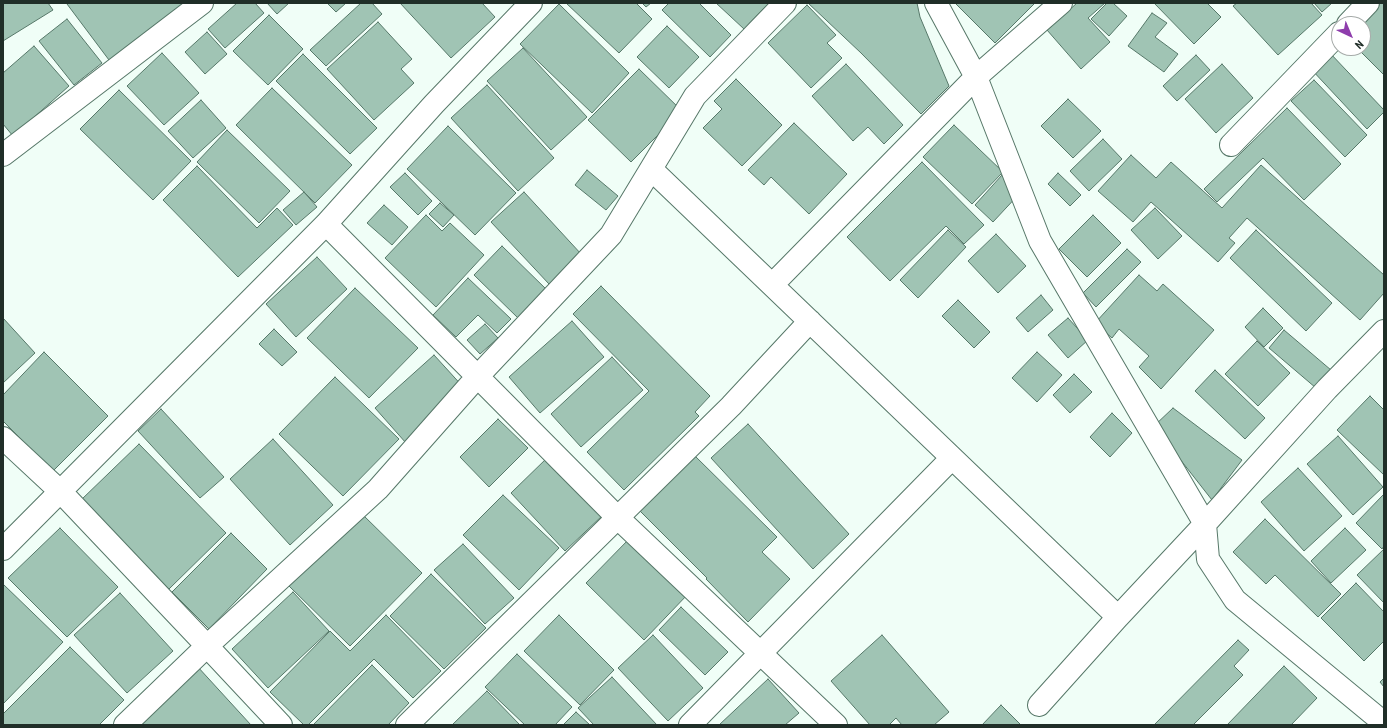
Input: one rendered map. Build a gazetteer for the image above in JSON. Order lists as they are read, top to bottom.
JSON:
{
  "north": "bottom right"
}
